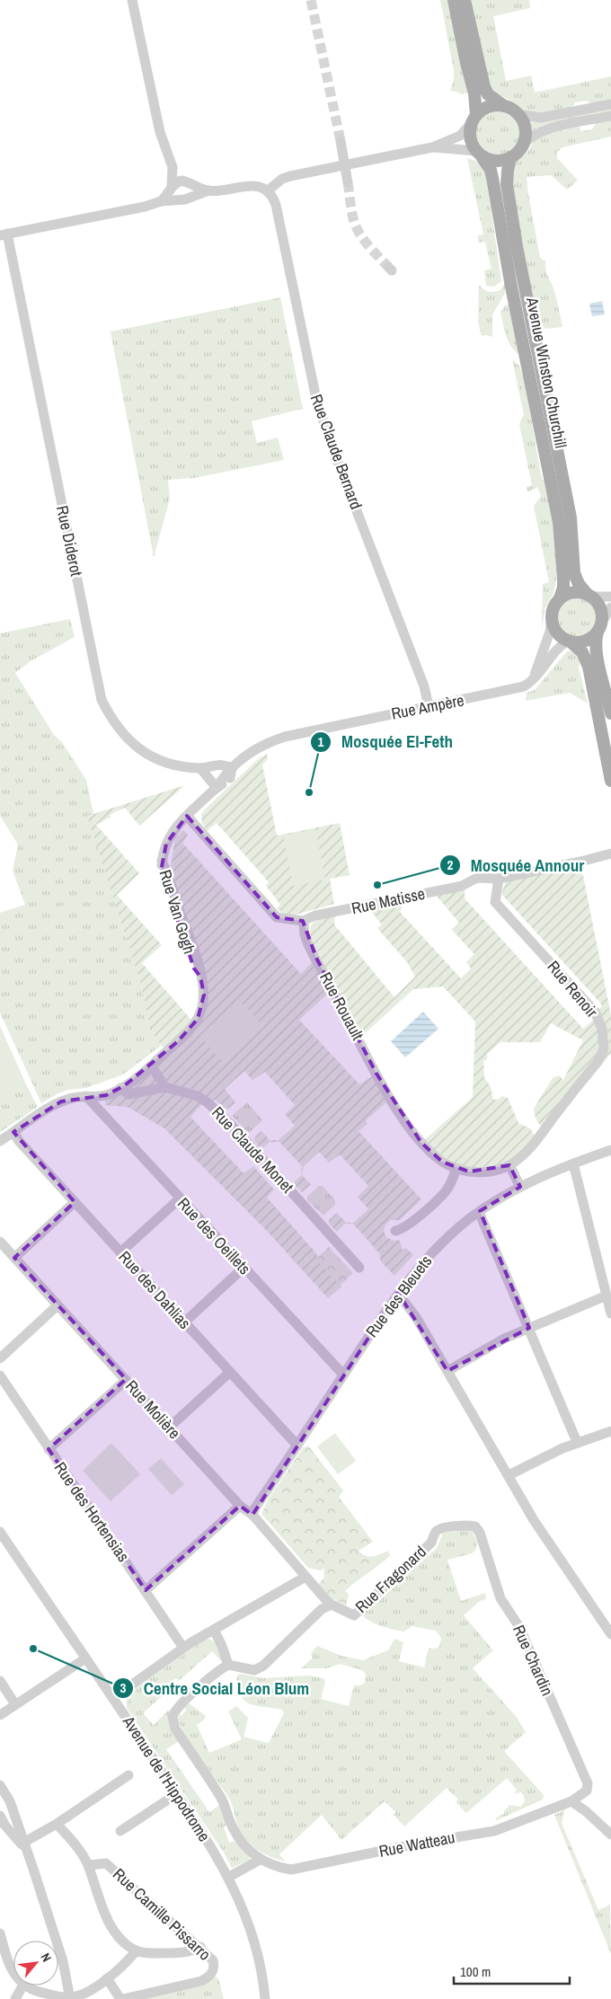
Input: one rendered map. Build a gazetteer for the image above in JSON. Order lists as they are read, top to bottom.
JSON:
{
  "streets": {
    "main road": ["Avenue Winston Churchill"],
    "street": [
      "Rue Claude Bernard",
      "Rue Diderot",
      "Rue Ampère",
      "Rue Matisse",
      "Rue Van Gogh",
      "Rue Renoir",
      "Rue Rouault",
      "Rue Claude Monet",
      "Rue des Oeillets",
      "Rue des Dahlias",
      "Rue des Bleuets",
      "Rue Molière",
      "Rue des Hortensias",
      "Rue Fragonard",
      "Rue Chardin",
      "Avenue de l'Hippodrome",
      "Rue Watteau",
      "Rue Camille Pissarro"
    ]
  },
  "crossings": [
    ["Avenue Winston Churchill", "Rue Ampère"],
    ["Rue Claude Bernard", "Rue Ampère"],
    ["Rue Diderot", "Rue Ampère"],
    ["Rue Ampère", "Rue Van Gogh"],
    ["Rue Matisse", "Rue Renoir"],
    ["Rue Matisse", "Rue Rouault"],
    ["Rue Van Gogh", "Rue Claude Monet"],
    ["Rue Van Gogh", "Rue des Oeillets"],
    ["Rue Van Gogh", "Rue des Dahlias"],
    ["Rue Renoir", "Rue Rouault"],
    ["Rue des Oeillets", "Rue des Bleuets"],
    ["Rue des Dahlias", "Rue des Bleuets"],
    ["Rue des Bleuets", "Rue Molière"],
    ["Rue Molière", "Rue Fragonard"],
    ["Rue Fragonard", "Rue Chardin"],
    ["Rue Chardin", "Rue Watteau"]
  ],
  "places": ["Mosquée El-Feth", "Mosquée Annour", "Centre Social Léon Blum"],
  "scale_bar": "100 m",
  "north": "top right"
}
